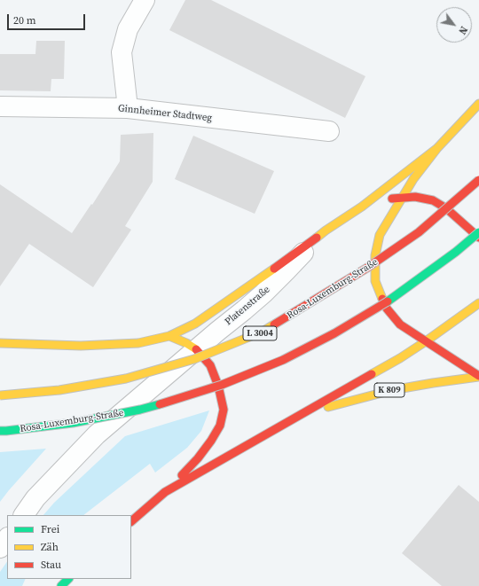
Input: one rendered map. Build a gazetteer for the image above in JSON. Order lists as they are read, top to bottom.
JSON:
{
  "streets": {
    "main road": [
      "Rosa-Luxemburg-Straße",
      "Platenstraße",
      "L 3004",
      "K 809"
    ],
    "street": ["Ginnheimer Stadtweg"]
  },
  "crossings": [
    ["Platenstraße", "K 809"]
  ],
  "legend": ["Frei", "Zäh", "Stau"],
  "scale_bar": "20 m",
  "north": "bottom right"
}
